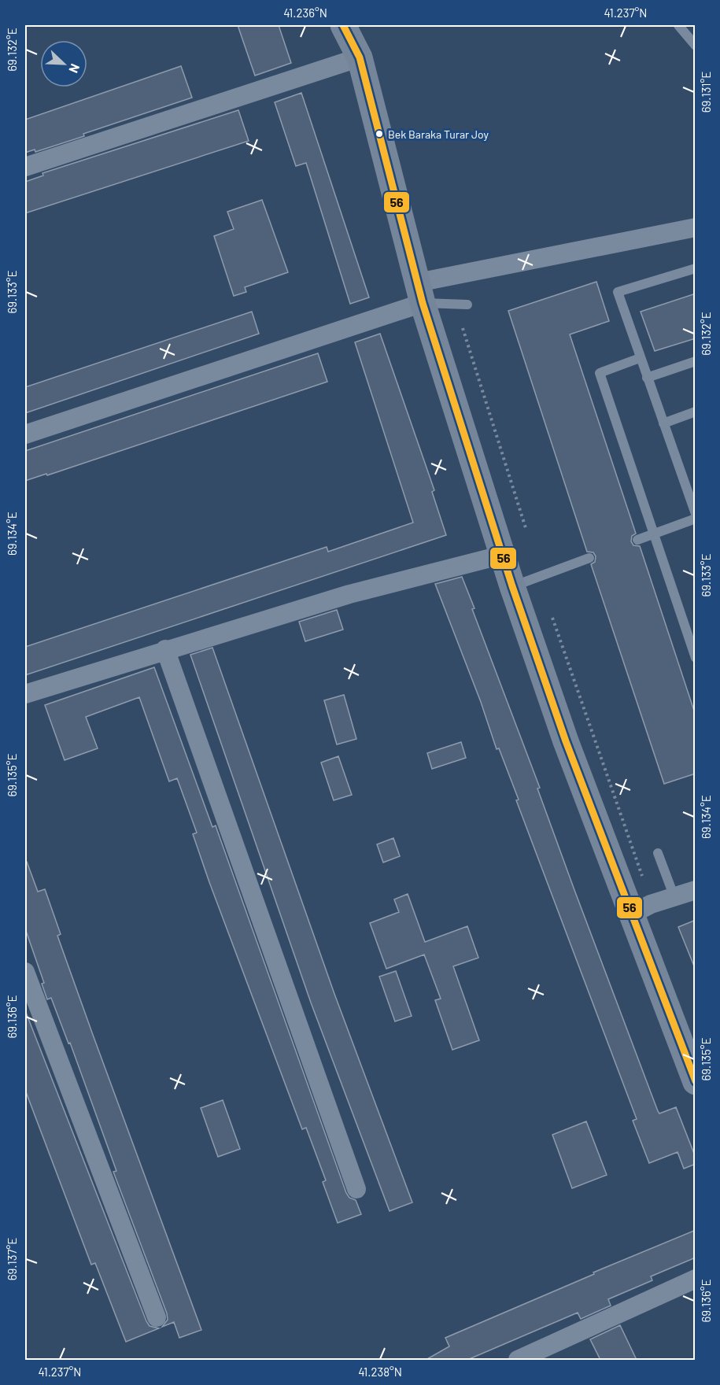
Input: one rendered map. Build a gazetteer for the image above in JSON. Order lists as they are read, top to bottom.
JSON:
{
  "places": ["Bek Baraka Turar Joy"],
  "lines": ["transit line 56"],
  "north": "bottom right",
  "coordinates": [
    "41.236°N",
    "41.237°N",
    "69.132°E",
    "69.131°E",
    "69.133°E",
    "69.134°E",
    "69.135°E",
    "69.136°E",
    "69.137°E",
    "41.238°N"
  ]
}
